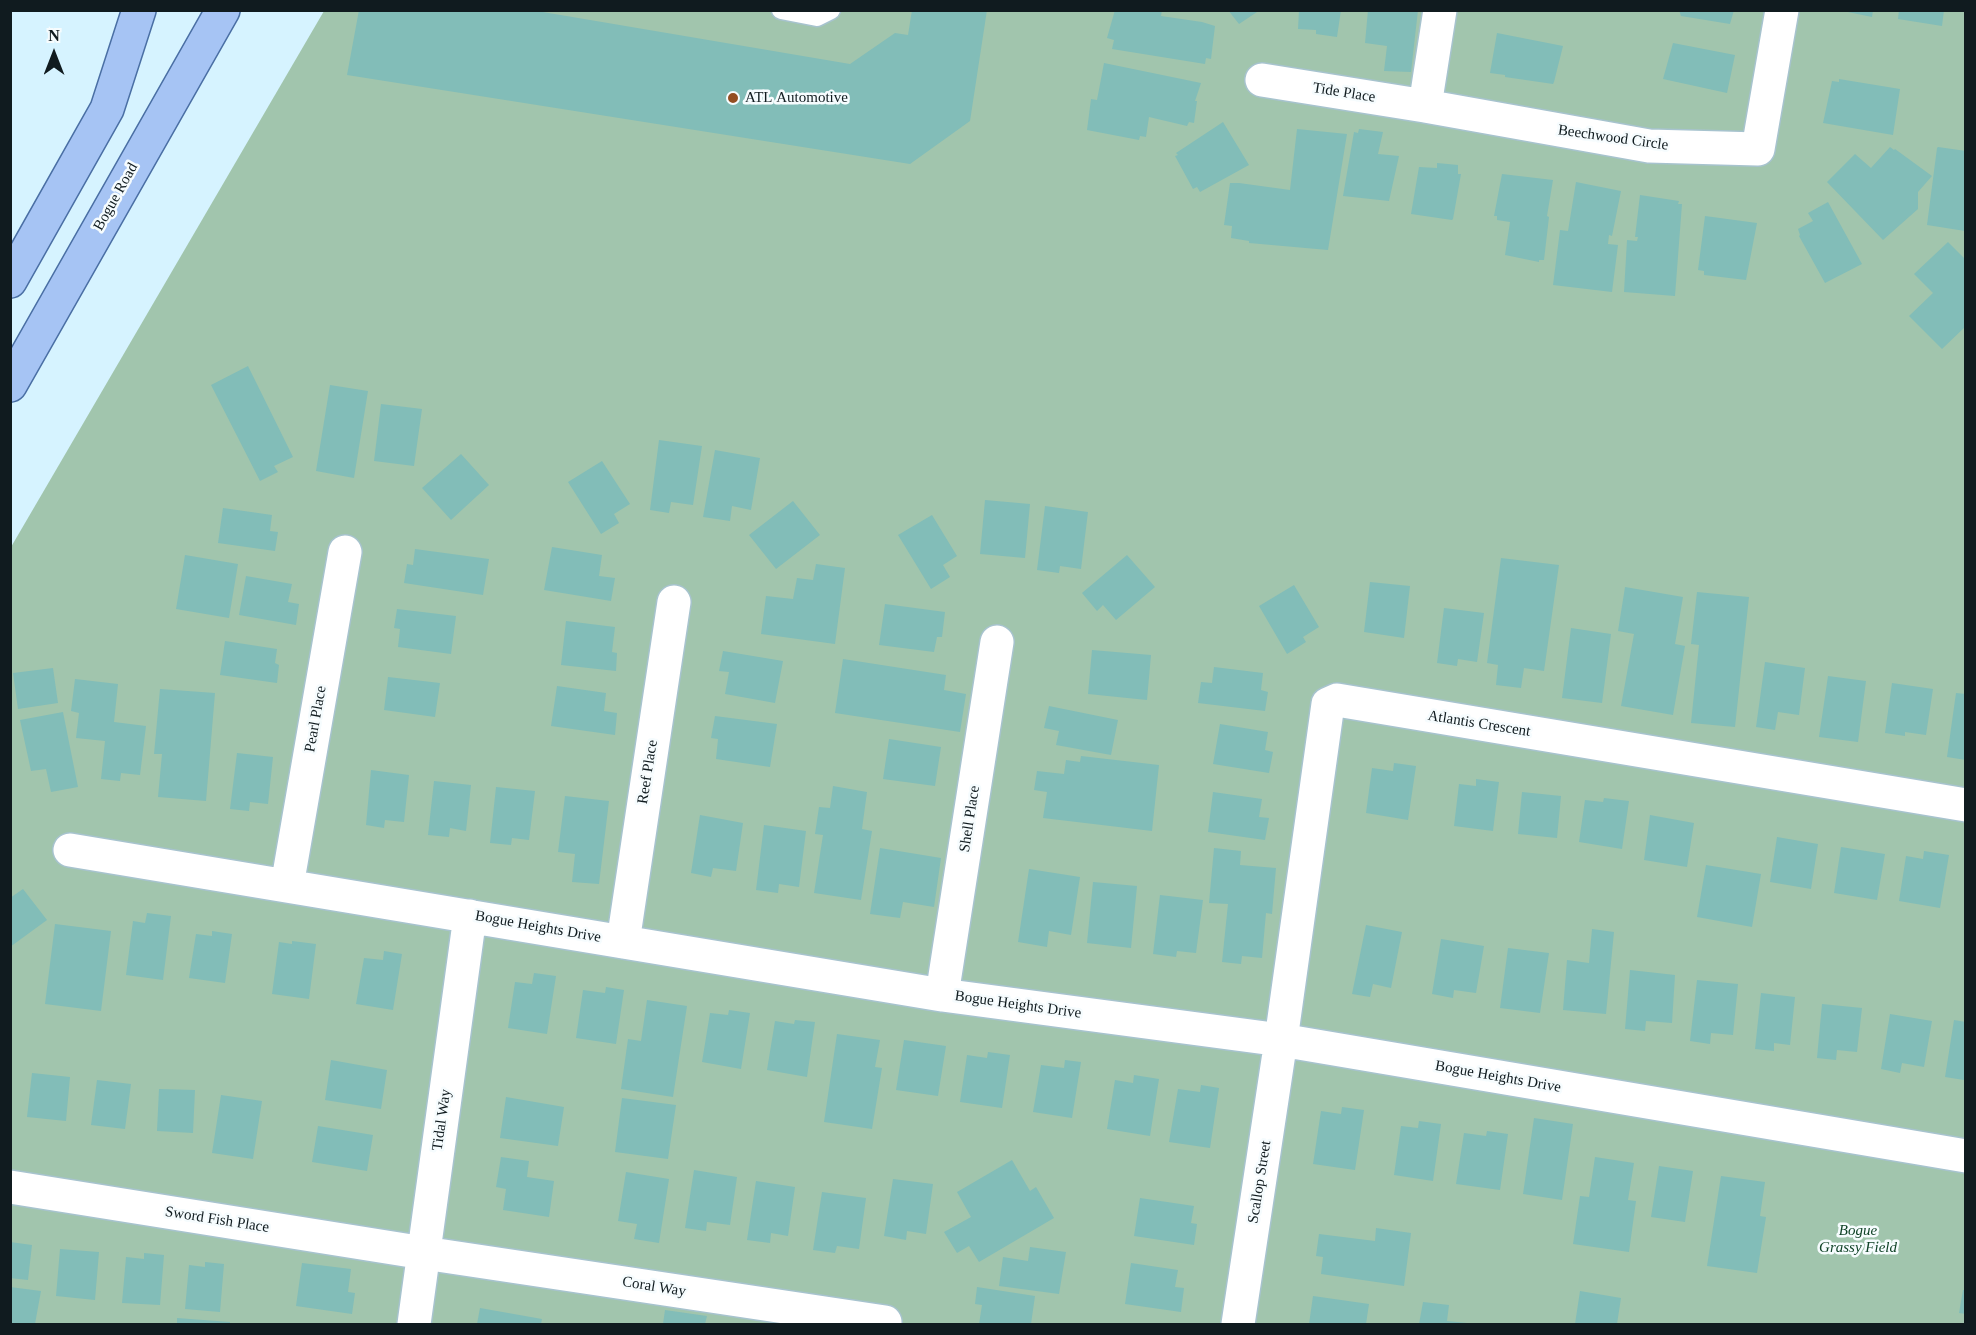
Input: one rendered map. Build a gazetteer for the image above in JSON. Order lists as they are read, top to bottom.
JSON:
{
  "streets": {
    "main road": ["Bogue Road"],
    "street": [
      "Tide Place",
      "Beechwood Circle",
      "Pearl Place",
      "Atlantis Crescent",
      "Reef Place",
      "Shell Place",
      "Bogue Heights Drive",
      "Tidal Way",
      "Scallop Street",
      "Sword Fish Place",
      "Coral Way"
    ]
  },
  "crossings": [
    ["Tide Place", "Beechwood Circle"],
    ["Pearl Place", "Bogue Heights Drive"],
    ["Atlantis Crescent", "Bogue Heights Drive"],
    ["Atlantis Crescent", "Scallop Street"],
    ["Reef Place", "Bogue Heights Drive"],
    ["Shell Place", "Bogue Heights Drive"],
    ["Bogue Heights Drive", "Tidal Way"],
    ["Bogue Heights Drive", "Scallop Street"],
    ["Tidal Way", "Sword Fish Place"],
    ["Tidal Way", "Coral Way"],
    ["Sword Fish Place", "Coral Way"]
  ],
  "parks": ["Bogue Grassy Field"],
  "places": ["ATL Automotive"],
  "north": "top"
}
